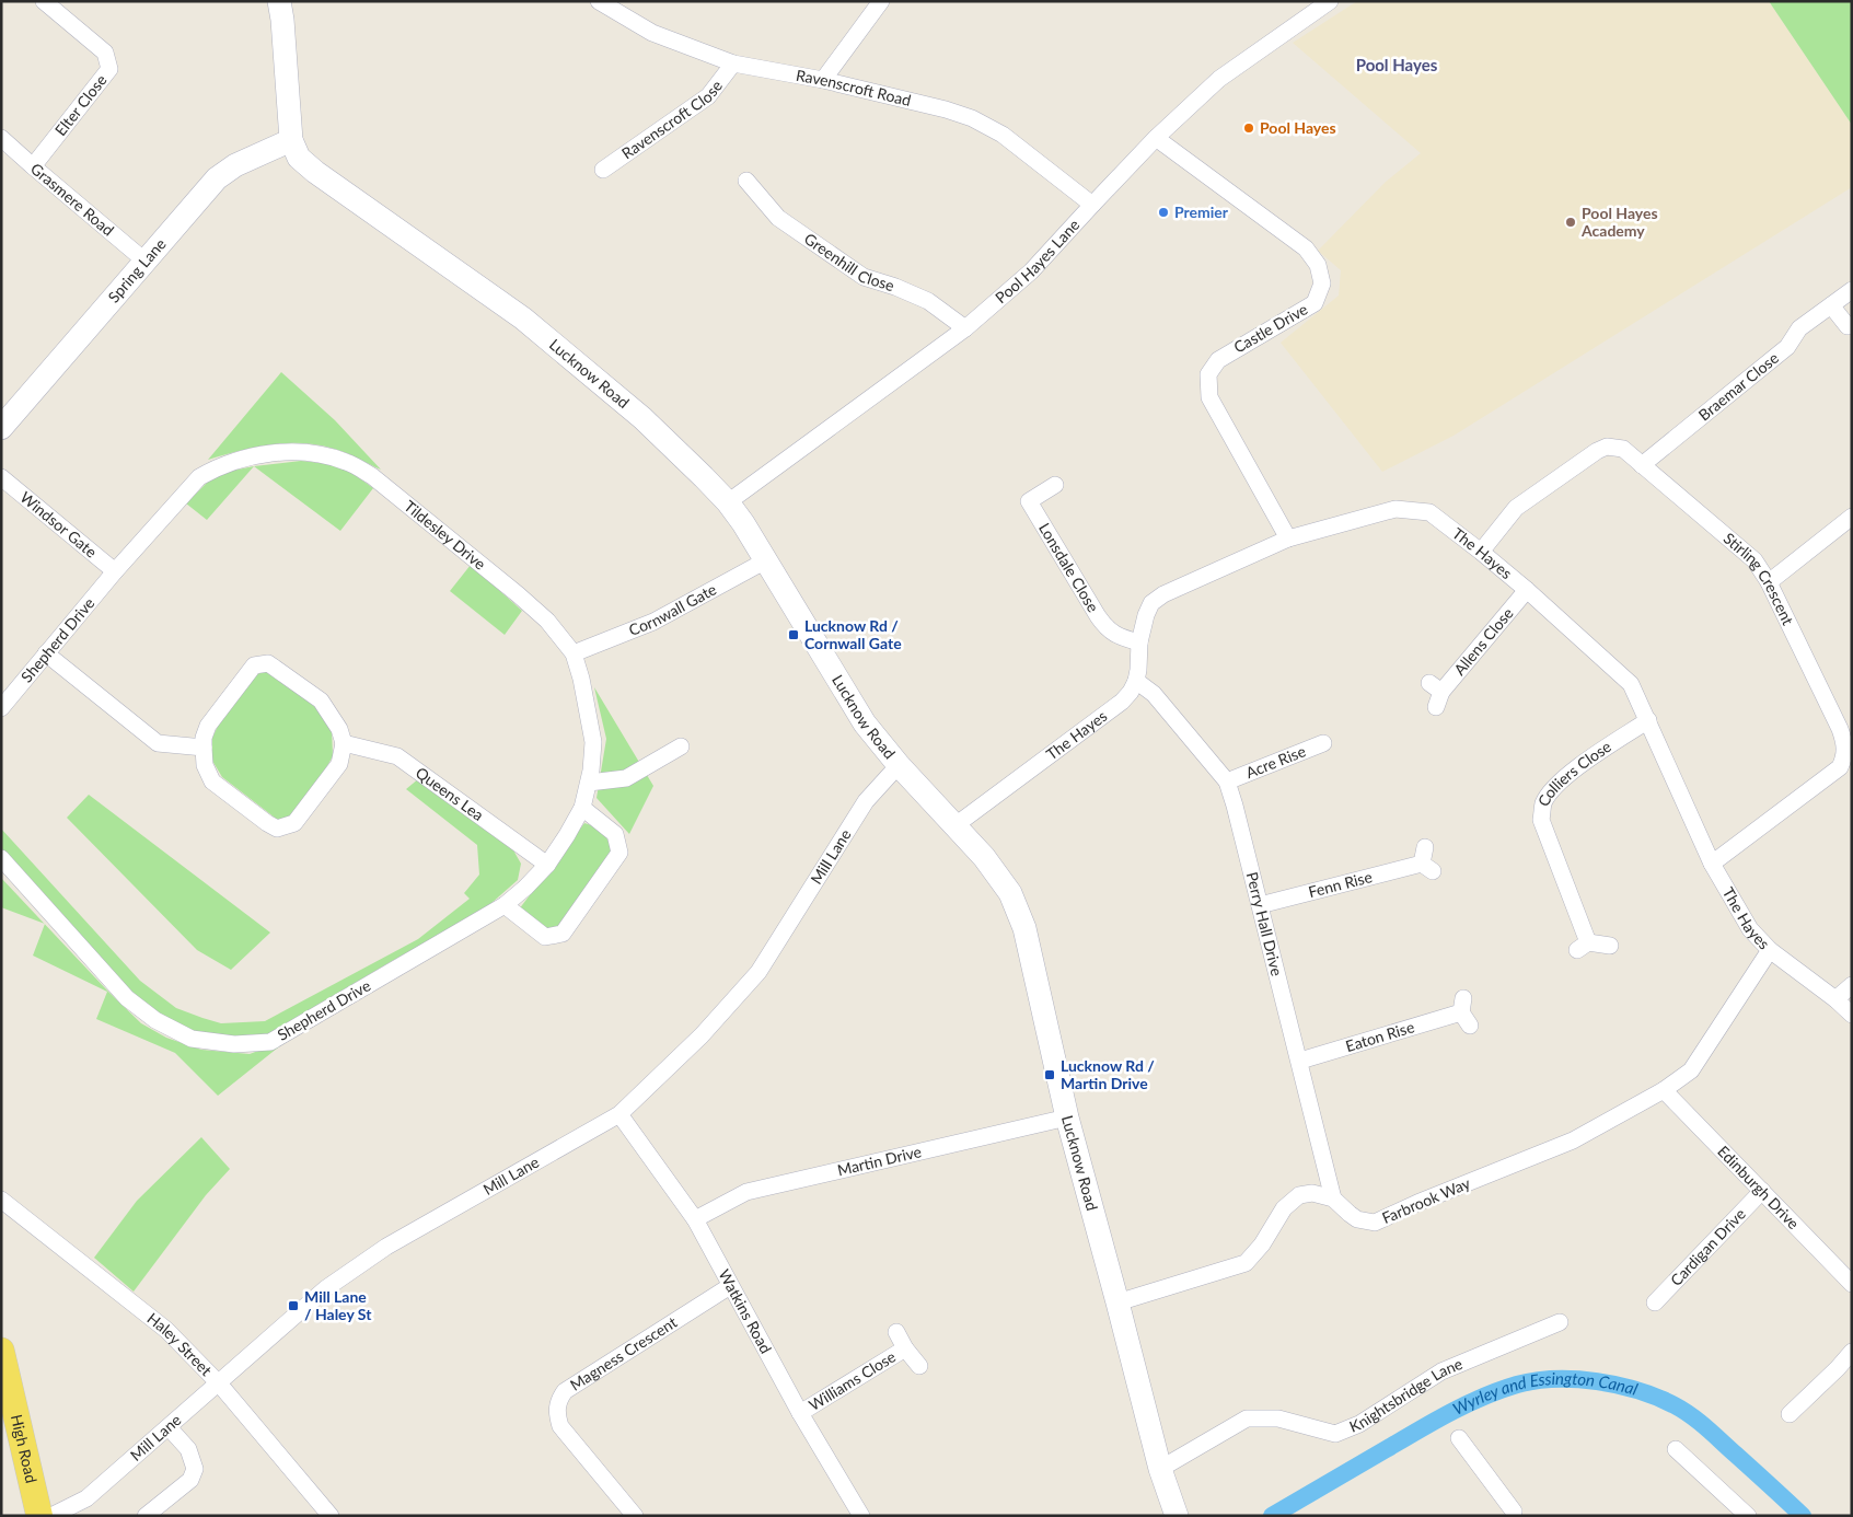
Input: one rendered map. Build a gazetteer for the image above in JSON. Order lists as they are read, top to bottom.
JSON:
{
  "streets": {
    "main road": ["High Road"],
    "street": [
      "Ravenscroft Road",
      "Elter Close",
      "Ravenscroft Close",
      "Grasmere Road",
      "Pool Hayes Lane",
      "Greenhill Close",
      "Spring Lane",
      "Castle Drive",
      "Lucknow Road",
      "Braemar Close",
      "Windsor Gate",
      "Tildesley Drive",
      "The Hayes",
      "Lonsdale Close",
      "Stirling Crescent",
      "Cornwall Gate",
      "Shepherd Drive",
      "Allens Close",
      "Acre Rise",
      "Colliers Close",
      "Queens Lea",
      "Mill Lane",
      "Fenn Rise",
      "Perry Hall Drive",
      "Eaton Rise",
      "Martin Drive",
      "Edinburgh Drive",
      "Farbrook Way",
      "Cardigan Drive",
      "Watkins Road",
      "Haley Street",
      "Magness Crescent",
      "Williams Close",
      "Knightsbridge Lane"
    ]
  },
  "crossings": [
    ["Ravenscroft Road", "Ravenscroft Close"],
    ["Ravenscroft Road", "Pool Hayes Lane"],
    ["Elter Close", "Grasmere Road"],
    ["Grasmere Road", "Spring Lane"],
    ["Pool Hayes Lane", "Greenhill Close"],
    ["Pool Hayes Lane", "Castle Drive"],
    ["Pool Hayes Lane", "Lucknow Road"],
    ["Spring Lane", "Lucknow Road"],
    ["Castle Drive", "The Hayes"],
    ["Lucknow Road", "The Hayes"],
    ["Lucknow Road", "Cornwall Gate"],
    ["Lucknow Road", "Mill Lane"],
    ["Lucknow Road", "Martin Drive"],
    ["Lucknow Road", "Farbrook Way"],
    ["Lucknow Road", "Knightsbridge Lane"],
    ["Braemar Close", "Stirling Crescent"],
    ["Windsor Gate", "Tildesley Drive"],
    ["Windsor Gate", "Shepherd Drive"],
    ["Tildesley Drive", "Cornwall Gate"],
    ["Tildesley Drive", "Shepherd Drive"],
    ["Tildesley Drive", "Queens Lea"],
    ["The Hayes", "Lonsdale Close"],
    ["The Hayes", "Stirling Crescent"],
    ["The Hayes", "Allens Close"],
    ["The Hayes", "Colliers Close"],
    ["The Hayes", "Perry Hall Drive"],
    ["The Hayes", "Edinburgh Drive"],
    ["The Hayes", "Farbrook Way"],
    ["Shepherd Drive", "Queens Lea"],
    ["Acre Rise", "Perry Hall Drive"],
    ["Mill Lane", "Watkins Road"],
    ["Mill Lane", "Haley Street"],
    ["Fenn Rise", "Perry Hall Drive"],
    ["Perry Hall Drive", "Eaton Rise"],
    ["Perry Hall Drive", "Farbrook Way"],
    ["Martin Drive", "Watkins Road"],
    ["Edinburgh Drive", "Farbrook Way"],
    ["Edinburgh Drive", "Cardigan Drive"],
    ["Watkins Road", "Magness Crescent"],
    ["Watkins Road", "Williams Close"]
  ],
  "districts": ["Pool Hayes"],
  "water": ["Wyrley and Essington Canal"],
  "places": {
    "other": ["Pool Hayes", "Premier", "Pool Hayes Academy"],
    "transit": ["Lucknow Rd / Cornwall Gate", "Lucknow Rd / Martin Drive", "Mill Lane / Haley St"]
  }
}
